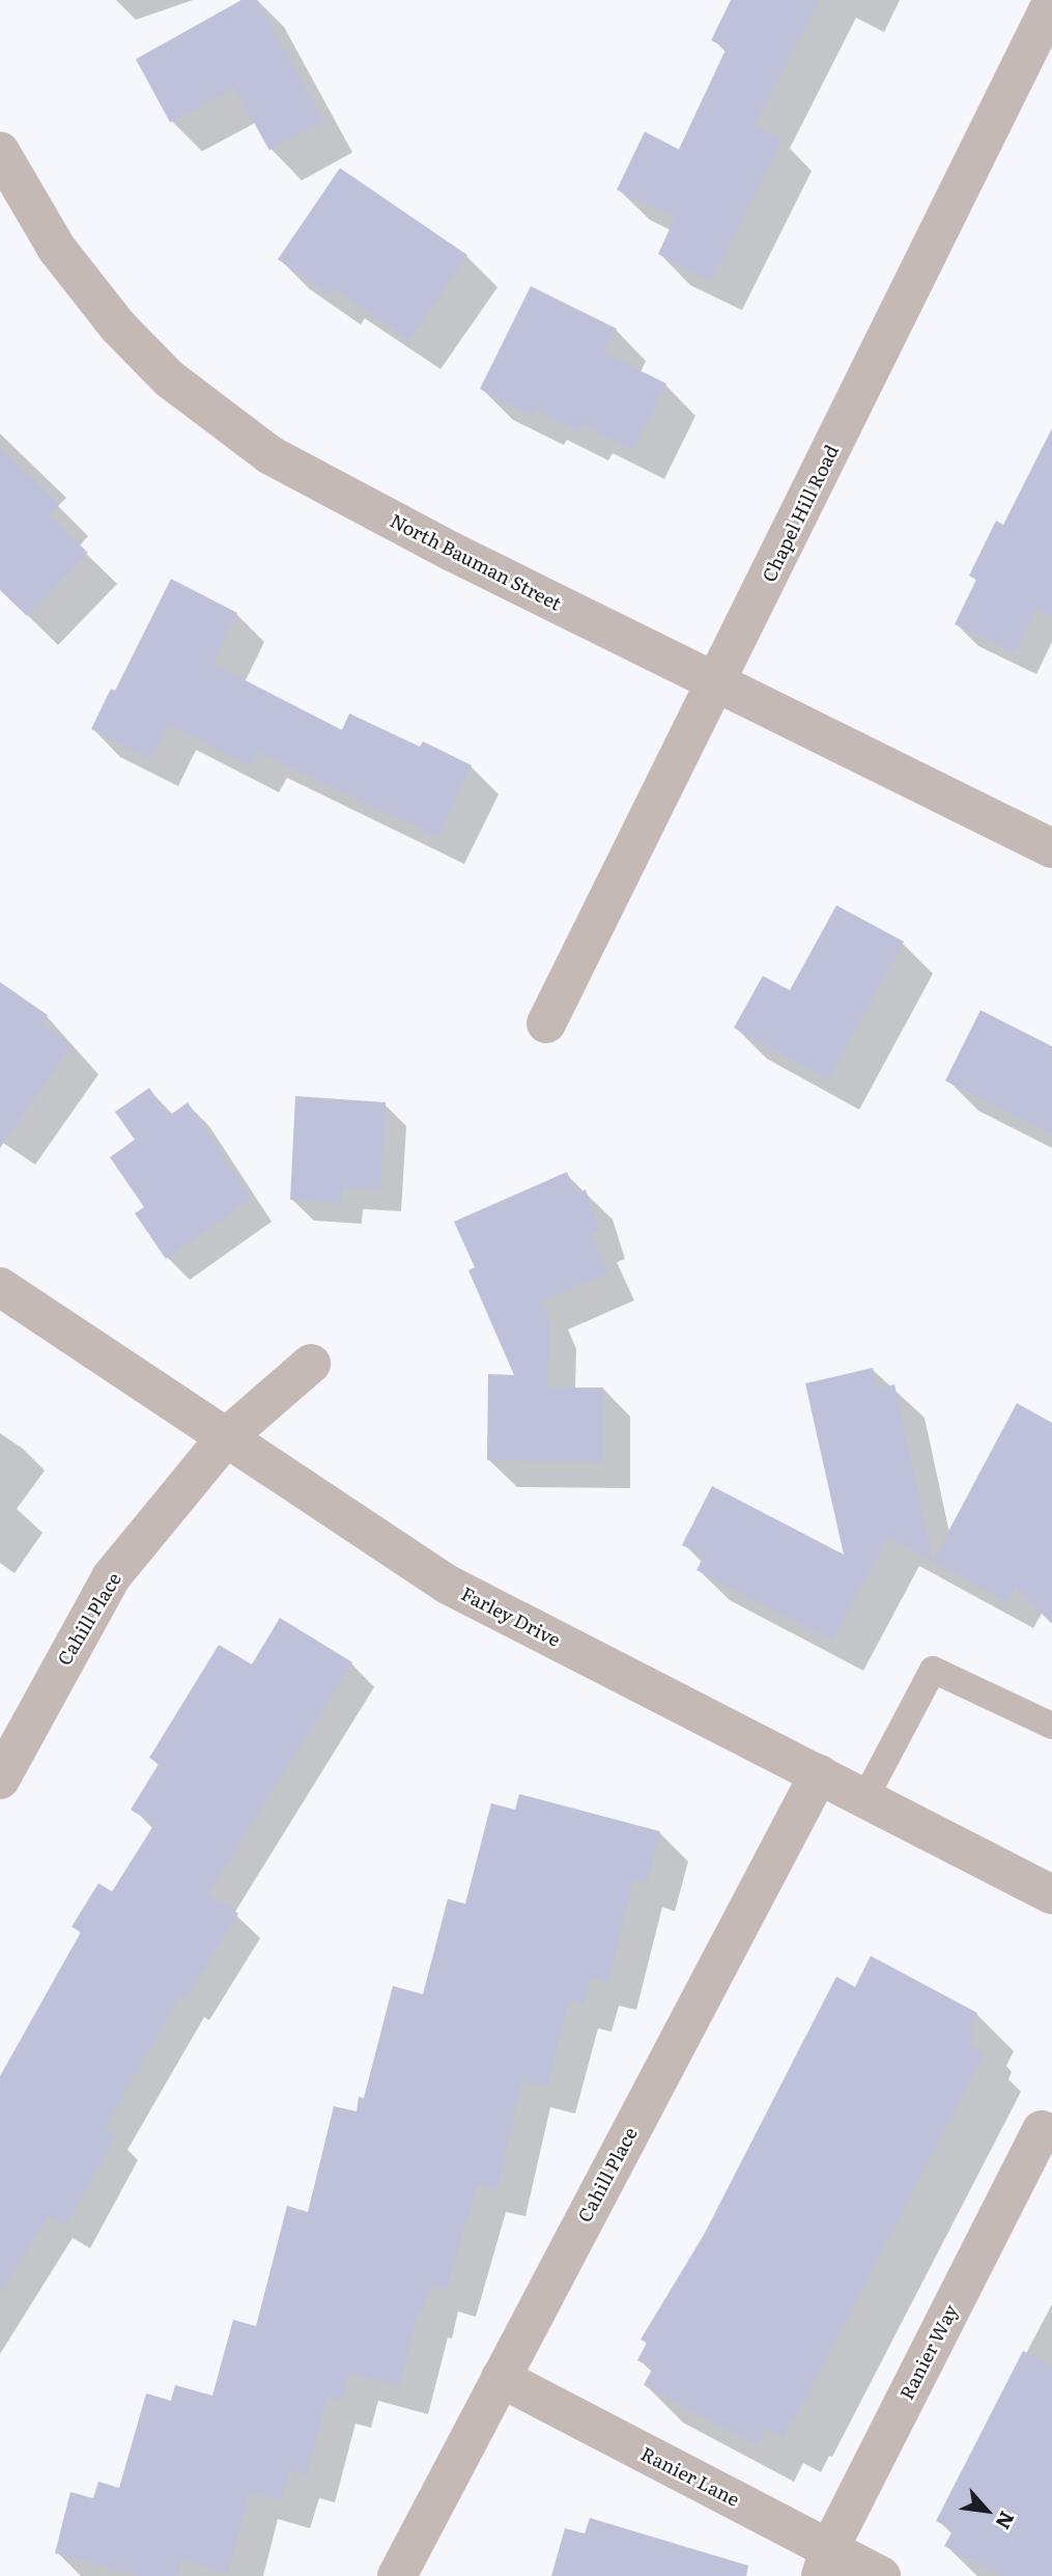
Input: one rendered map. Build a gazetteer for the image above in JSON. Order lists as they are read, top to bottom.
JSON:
{
  "streets": {
    "street": [
      "Chapel Hill Road",
      "North Bauman Street",
      "Farley Drive",
      "Cahill Place",
      "Ranier Way",
      "Ranier Lane"
    ]
  },
  "crossings": [
    ["Chapel Hill Road", "North Bauman Street"],
    ["Farley Drive", "Cahill Place"],
    ["Cahill Place", "Ranier Lane"],
    ["Ranier Way", "Ranier Lane"]
  ],
  "north": "bottom right"
}
